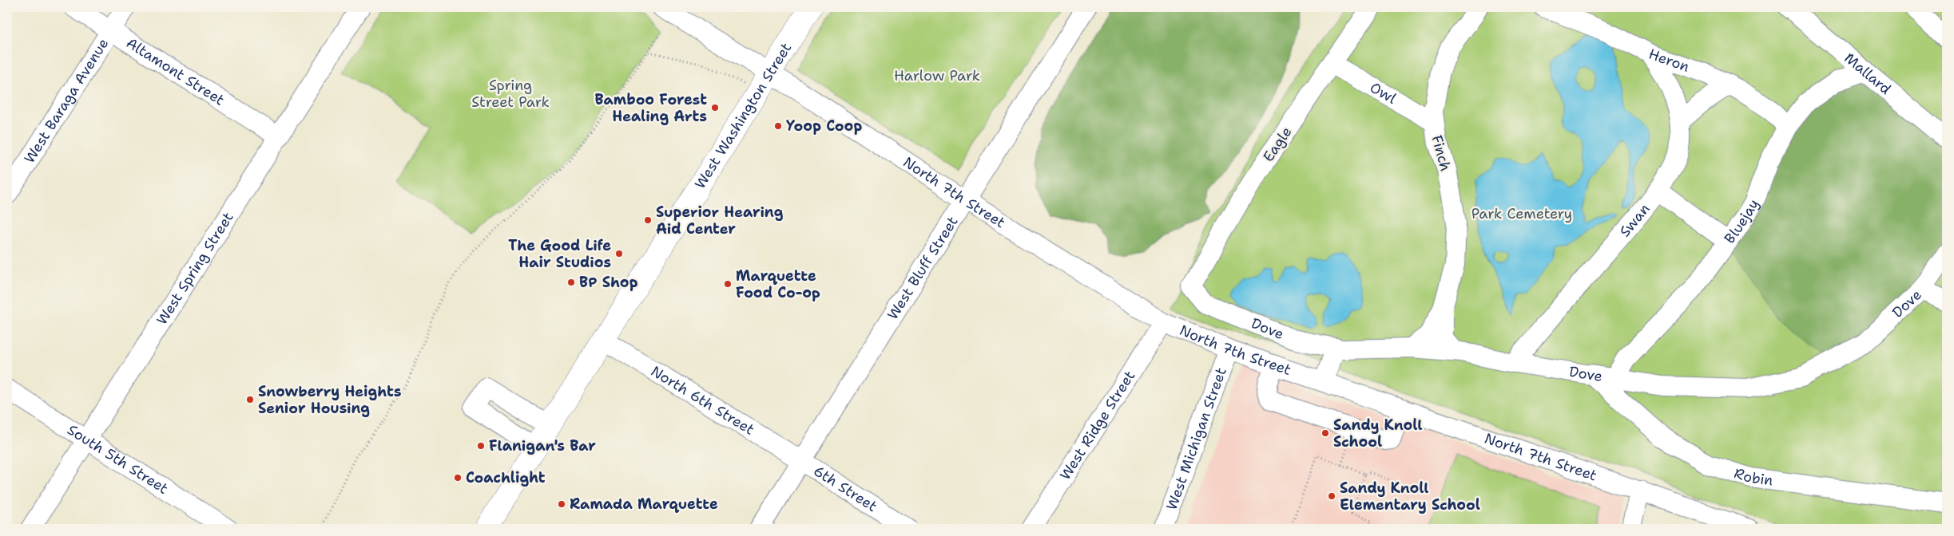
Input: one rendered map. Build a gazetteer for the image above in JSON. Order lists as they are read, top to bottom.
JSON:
{
  "streets": {
    "main road": ["West Washington Street"],
    "street": [
      "Heron",
      "Altamont Street",
      "Mallard",
      "Owl",
      "West Baraga Avenue",
      "Eagle",
      "Finch",
      "North 7th Street",
      "Swan",
      "Bluejay",
      "West Spring Street",
      "West Bluff Street",
      "Dove",
      "North 6th Street",
      "West Ridge Street",
      "West Michigan Street",
      "South 5th Street",
      "Robin",
      "6th Street"
    ]
  },
  "crossings": [
    ["Heron", "Swan"],
    ["Heron", "Bluejay"],
    ["Altamont Street", "West Baraga Avenue"],
    ["Altamont Street", "West Spring Street"],
    ["Mallard", "Bluejay"],
    ["Owl", "Eagle"],
    ["Owl", "Finch"],
    ["West Washington Street", "North 7th Street"],
    ["West Washington Street", "North 6th Street"],
    ["Eagle", "Dove"],
    ["Finch", "Dove"],
    ["North 7th Street", "West Bluff Street"],
    ["North 7th Street", "West Ridge Street"],
    ["North 7th Street", "West Michigan Street"],
    ["Swan", "Dove"],
    ["Bluejay", "Dove"],
    ["West Spring Street", "South 5th Street"],
    ["West Bluff Street", "North 6th Street"],
    ["West Bluff Street", "6th Street"],
    ["Dove", "Robin"],
    ["North 6th Street", "6th Street"]
  ],
  "parks": ["Harlow Park", "Spring Street Park", "Park Cemetery"],
  "places": [
    "Bamboo Forest Healing Arts",
    "Yoop Coop",
    "Superior Hearing Aid Center",
    "The Good Life Hair Studios",
    "BP Shop",
    "Marquette Food Co-op",
    "Snowberry Heights Senior Housing",
    "Sandy Knoll School",
    "Flanigan's Bar",
    "Coachlight",
    "Sandy Knoll Elementary School",
    "Ramada Marquette"
  ]
}
